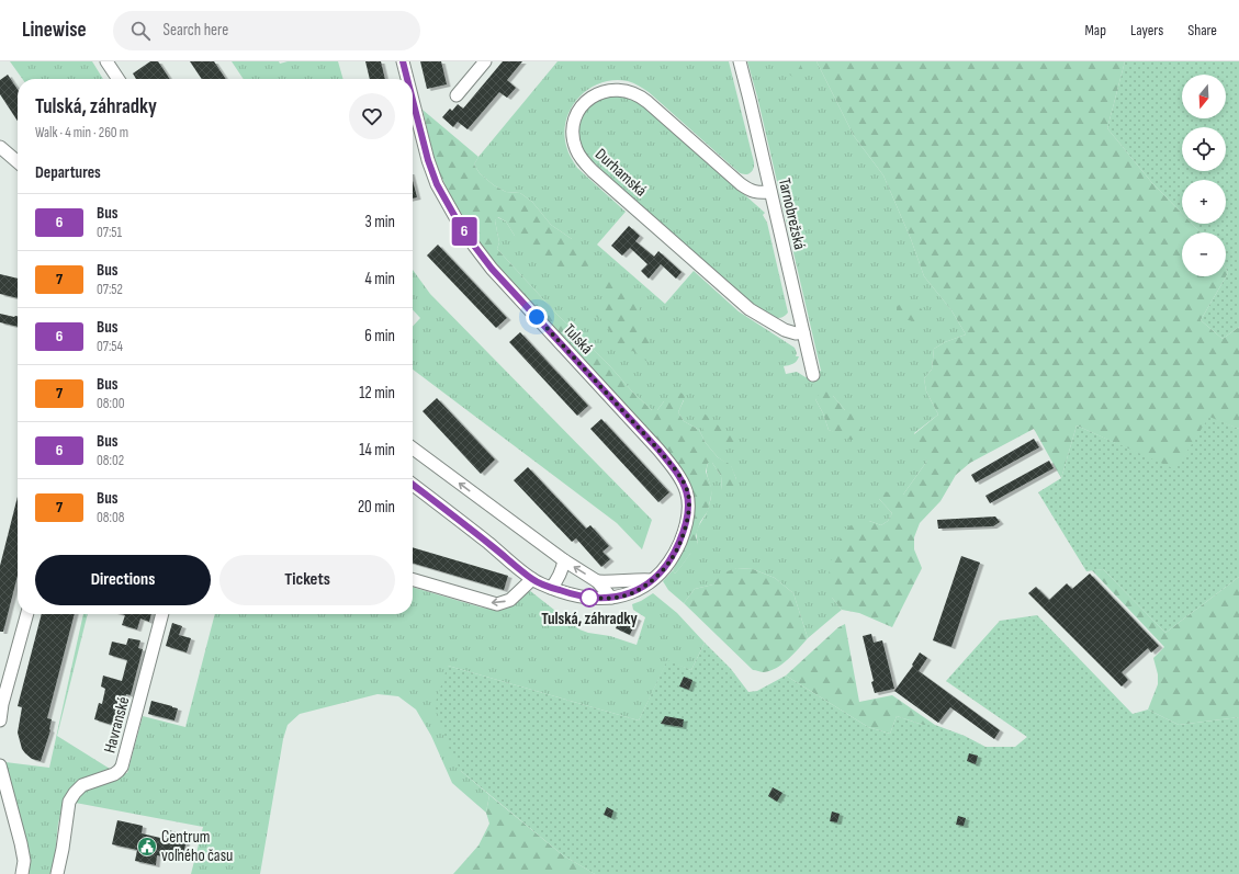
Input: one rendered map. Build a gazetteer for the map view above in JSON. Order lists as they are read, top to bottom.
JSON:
{
  "streets": {
    "street": [
      "Durhamská",
      "Tarnobrežská",
      "Tulská",
      "Havranské"
    ]
  },
  "crossings": [
    ["Durhamská", "Tarnobrežská"]
  ],
  "places": {
    "other": ["Tulská, záhradky"],
    "public building": ["Centrum voľného času"]
  },
  "lines": ["bus line 6"],
  "north": "bottom",
  "page": {
    "header": "Linewise",
    "search": "Search here",
    "nav": ["Map", "Layers", "Share"],
    "on_map": "6",
    "map_buttons": ["+", "−"],
    "heading": [
      ["Tulská, záhradky", "Walk · 4 min · 260 m"],
      "Departures"
    ],
    "list": [
      {
        "mark": "6",
        "name": "Bus",
        "note": "07:51",
        "value": "3 min"
      },
      {
        "mark": "7",
        "name": "Bus",
        "note": "07:52",
        "value": "4 min"
      },
      {
        "mark": "6",
        "name": "Bus",
        "note": "07:54",
        "value": "6 min"
      },
      {
        "mark": "7",
        "name": "Bus",
        "note": "08:00",
        "value": "12 min"
      },
      {
        "mark": "6",
        "name": "Bus",
        "note": "08:02",
        "value": "14 min"
      },
      {
        "mark": "7",
        "name": "Bus",
        "note": "08:08",
        "value": "20 min"
      }
    ],
    "buttons": ["Directions", "Tickets"]
  }
}
